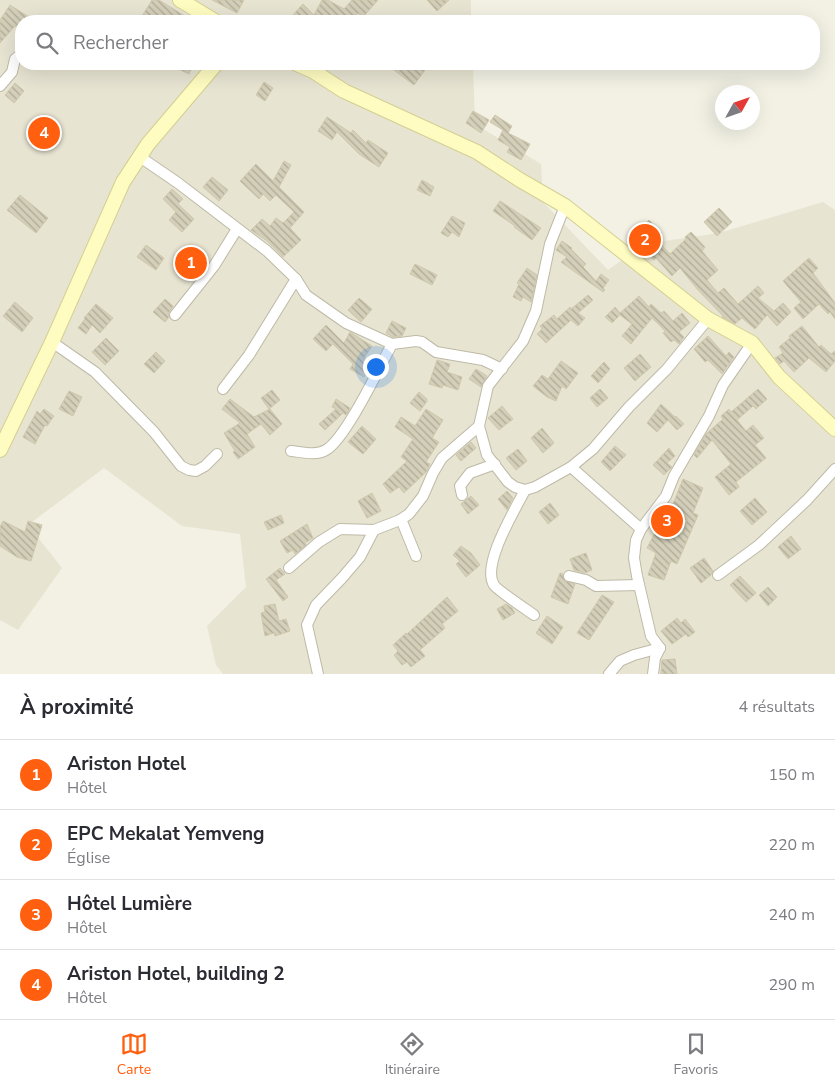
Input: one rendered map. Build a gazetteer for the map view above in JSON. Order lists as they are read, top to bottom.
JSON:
{
  "north": "top right",
  "page": {
    "search": "Rechercher",
    "pins": [
      "4",
      "2",
      "1",
      "3"
    ],
    "heading": ["À proximité", "4 résultats"],
    "list": [
      {
        "mark": "1",
        "name": "Ariston Hotel",
        "note": "Hôtel",
        "value": "150 m"
      },
      {
        "mark": "2",
        "name": "EPC Mekalat Yemveng",
        "note": "Église",
        "value": "220 m"
      },
      {
        "mark": "3",
        "name": "Hôtel Lumière",
        "note": "Hôtel",
        "value": "240 m"
      },
      {
        "mark": "4",
        "name": "Ariston Hotel, building 2",
        "note": "Hôtel",
        "value": "290 m"
      }
    ],
    "nav": ["Carte", "Itinéraire", "Favoris"]
  }
}
